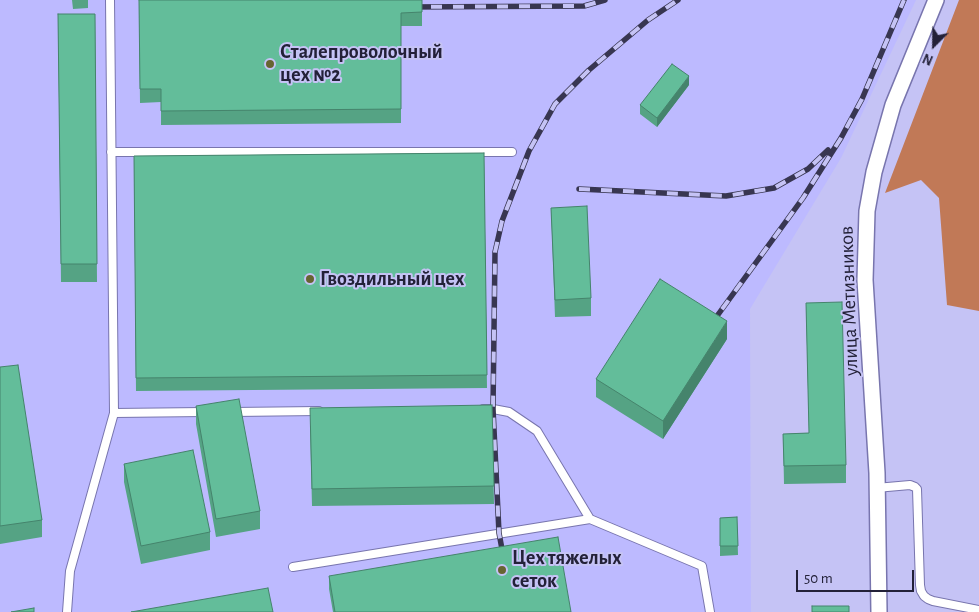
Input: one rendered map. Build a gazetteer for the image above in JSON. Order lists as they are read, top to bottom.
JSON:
{
  "streets": {
    "street": ["улица Метизников"]
  },
  "places": ["Сталепроволочный цех №2", "Гвоздильный цех", "Цех тяжелых сеток"],
  "scale_bar": "50 m",
  "north": "bottom left"
}
